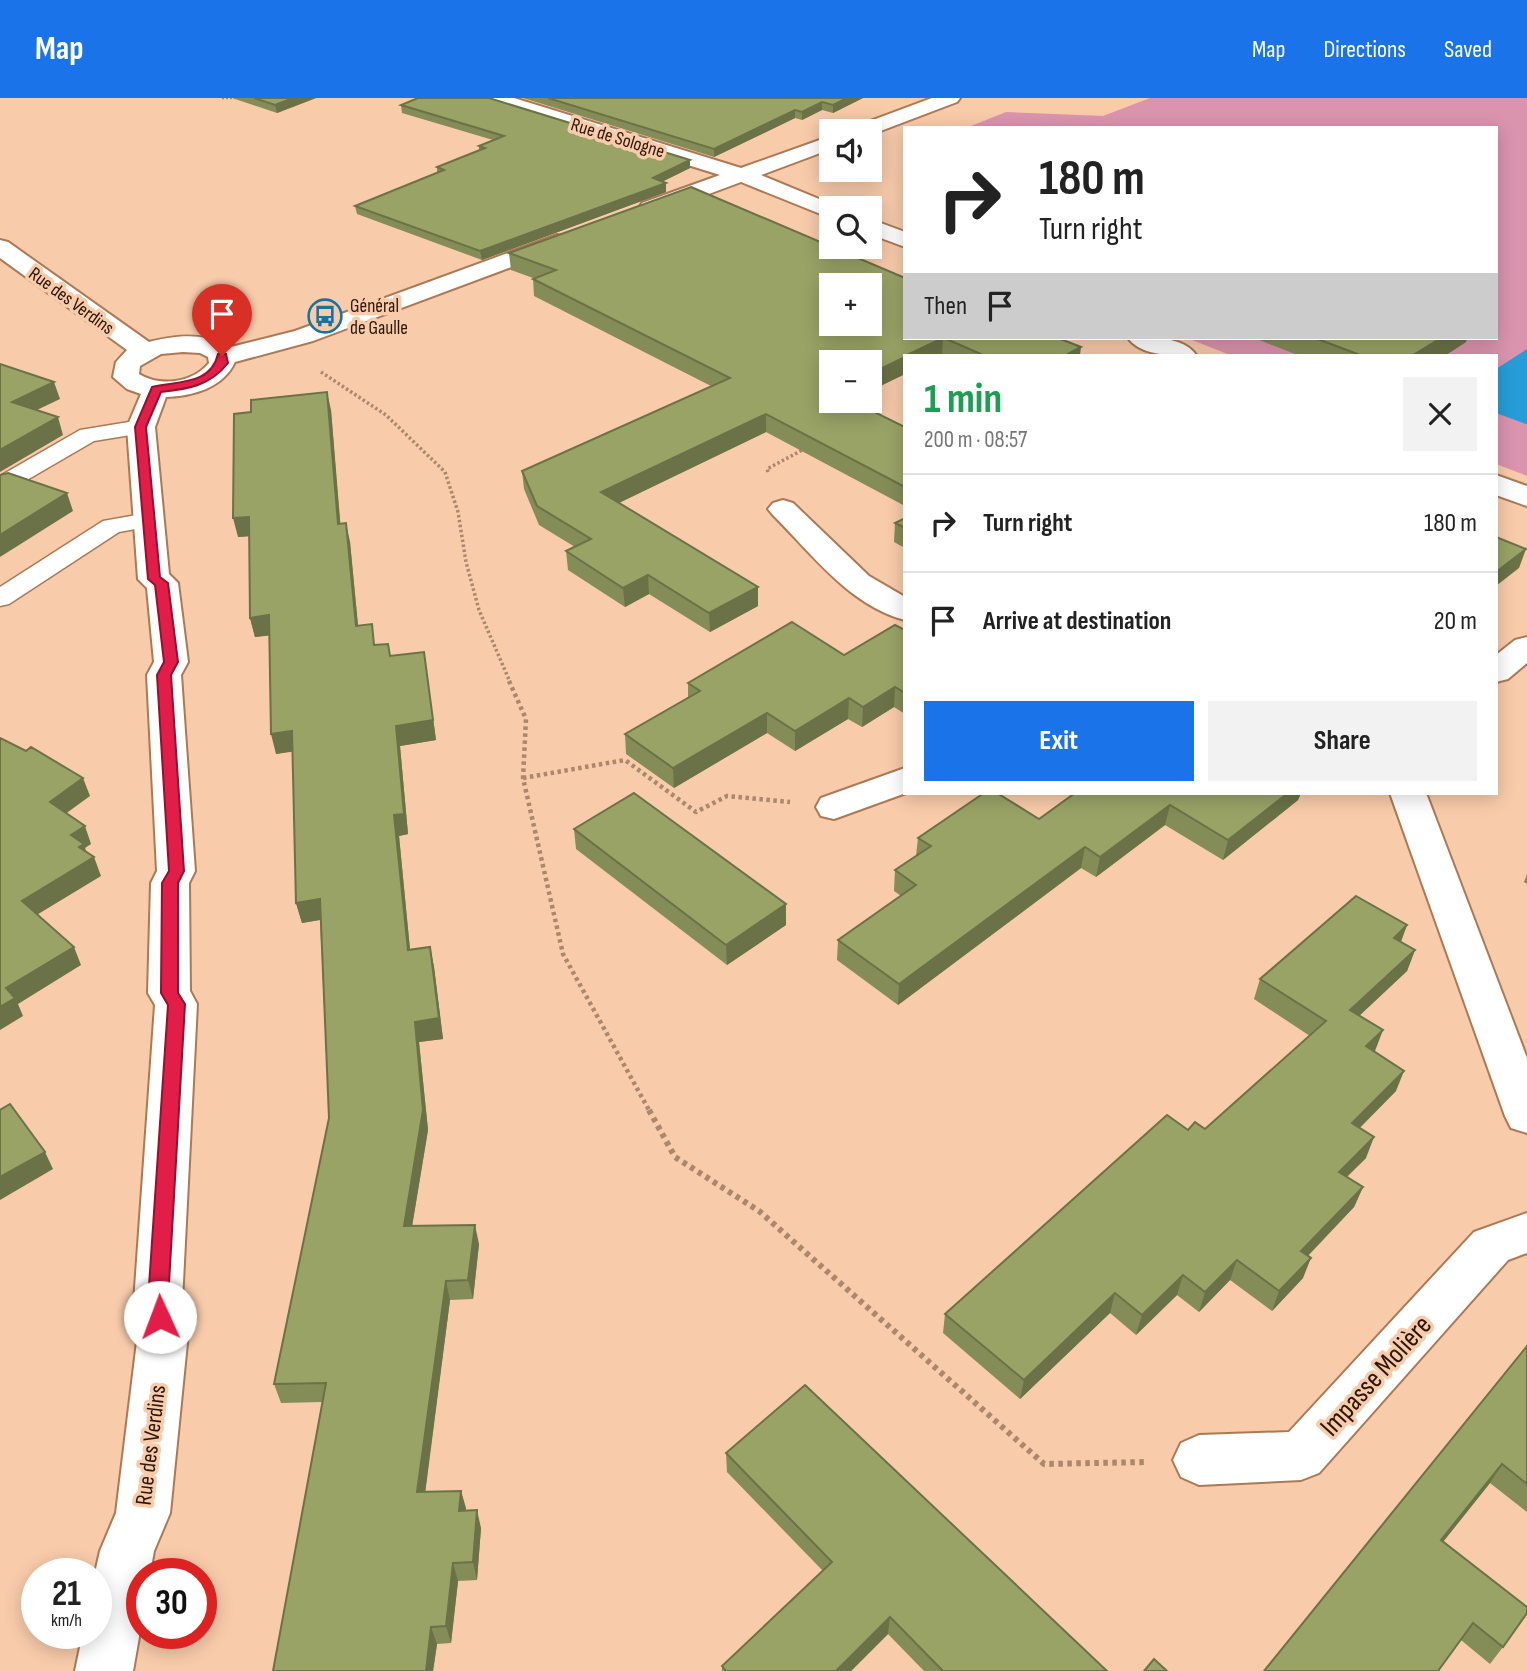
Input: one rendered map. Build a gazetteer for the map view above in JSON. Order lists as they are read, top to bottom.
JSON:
{
  "streets": {
    "street": ["Rue de Sologne", "Rue des Verdins", "Impasse Molière"]
  },
  "places": {
    "bus stop": ["Général de Gaulle"]
  },
  "page": {
    "header": "Map",
    "nav": ["Map", "Directions", "Saved"],
    "map_buttons": ["+", "−"],
    "turn": ["180 m", "Turn right"],
    "then": "Then",
    "heading": ["1 min", "200 m · 08:57"],
    "list": [
      {
        "name": "Turn right",
        "value": "180 m"
      },
      {
        "name": "Arrive at destination",
        "value": "20 m"
      }
    ],
    "buttons": ["Exit", "Share"],
    "speed": "21 km/h",
    "limit": "30"
  }
}
